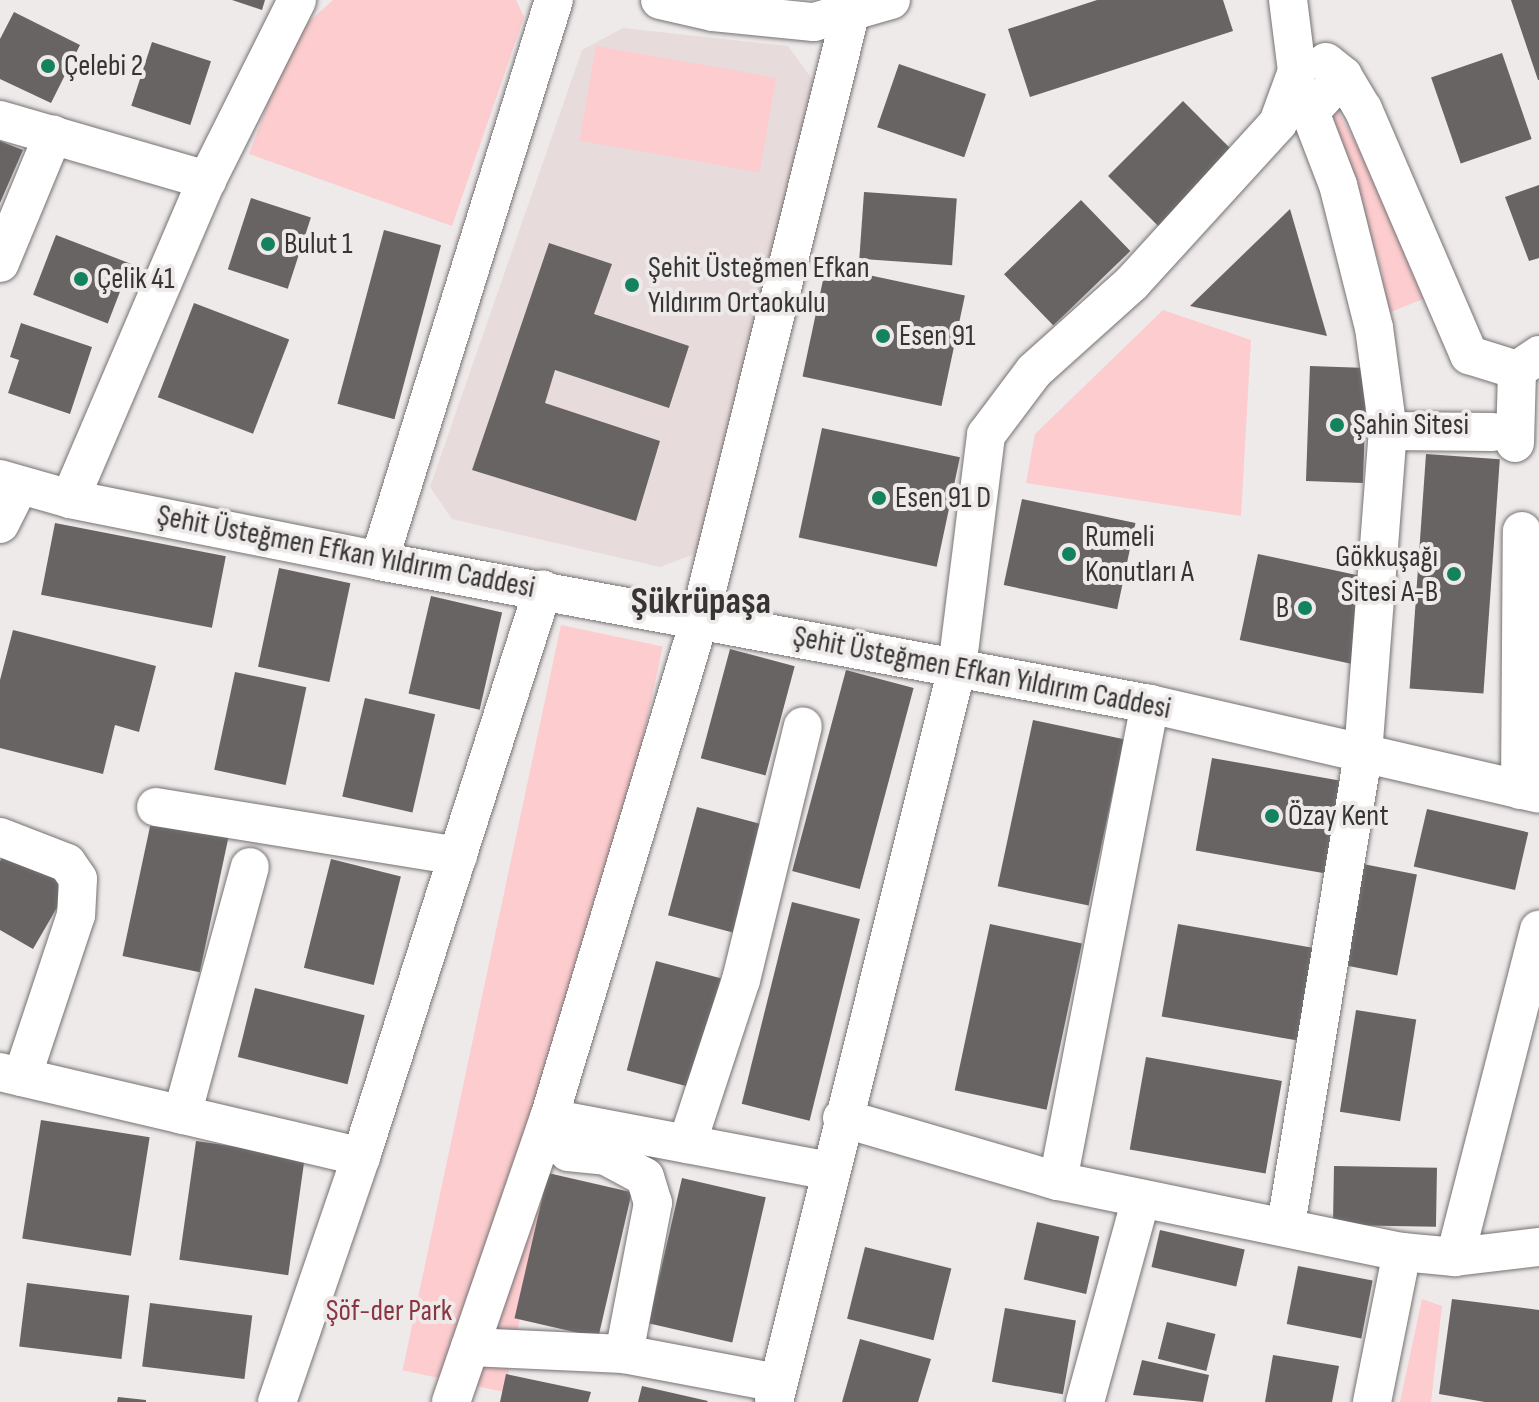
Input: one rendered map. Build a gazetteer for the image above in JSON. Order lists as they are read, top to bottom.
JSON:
{
  "streets": {
    "street": ["Şehit Üsteğmen Efkan Yıldırım Caddesi"]
  },
  "districts": ["Şükrüpaşa"],
  "parks": ["Şöf-der Park"],
  "places": [
    "Çelebi 2",
    "Bulut 1",
    "Çelik 41",
    "Şehit Üsteğmen Efkan Yıldırım Ortaokulu",
    "Esen 91",
    "Şahin Sitesi",
    "Esen 91 D",
    "Rumeli Konutları A",
    "Gökkuşağı Sitesi A-B",
    "B",
    "Özay Kent"
  ]
}
